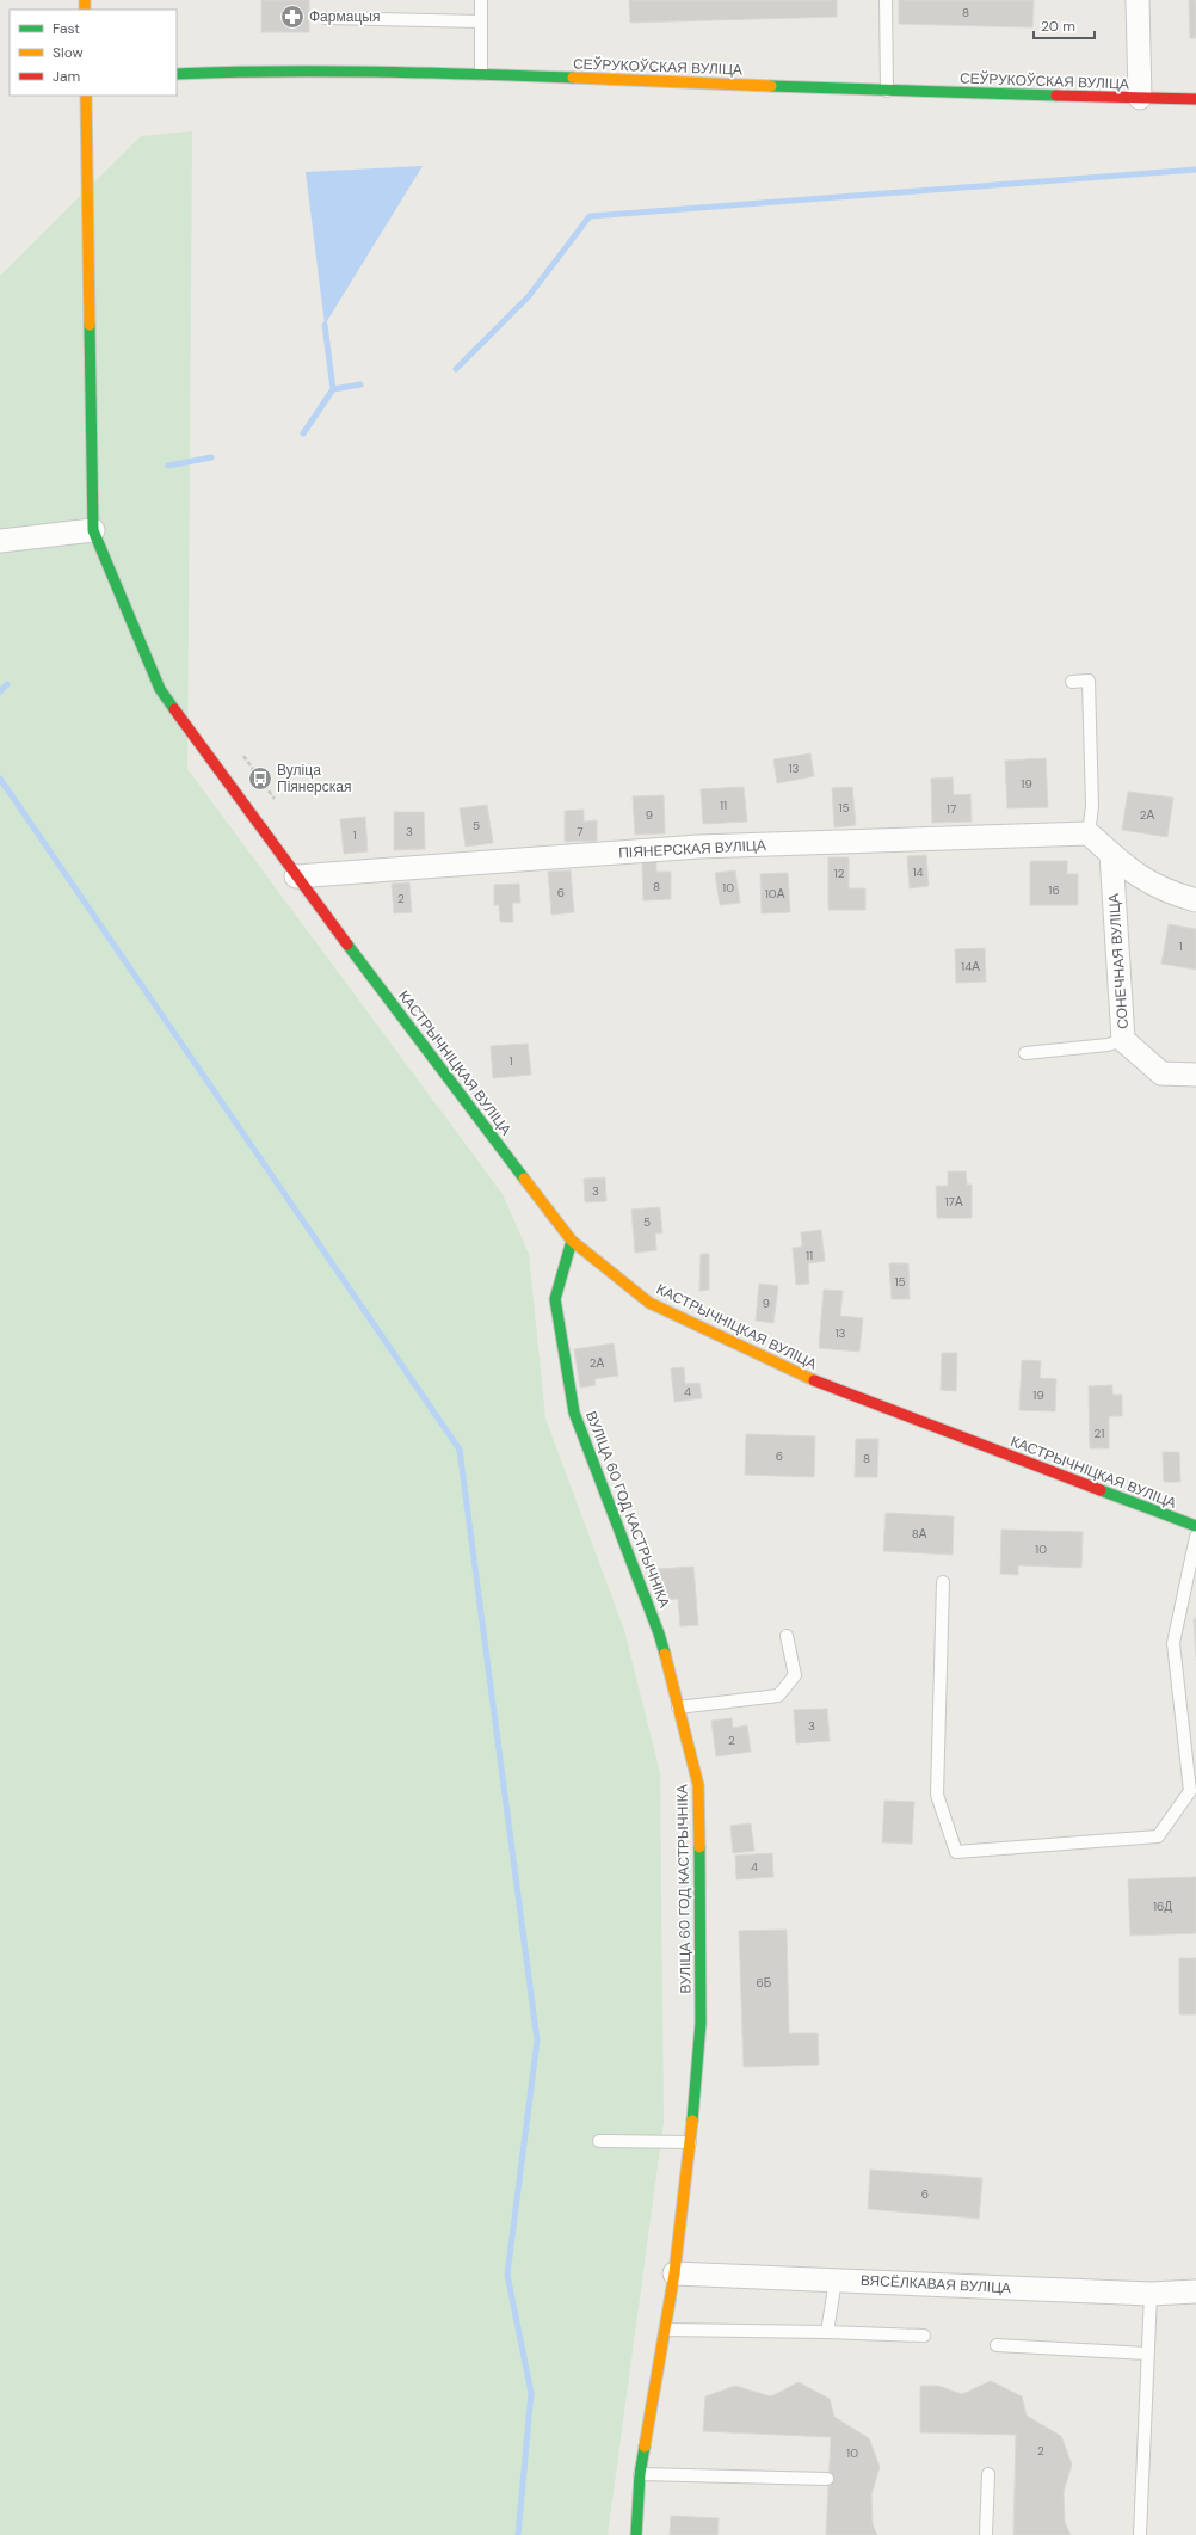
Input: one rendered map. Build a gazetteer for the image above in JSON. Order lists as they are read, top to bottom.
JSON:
{
  "streets": {
    "street": [
      "СЕЎРУКОЎСКАЯ ВУЛІЦА",
      "ПІЯНЕРСКАЯ ВУЛІЦА",
      "СОНЕЧНАЯ ВУЛІЦА",
      "КАСТРЫЧНІЦКАЯ ВУЛІЦА",
      "ВУЛІЦА 60 ГОД КАСТРЫЧНІКА",
      "ВЯСЁЛКАВАЯ ВУЛІЦА"
    ]
  },
  "crossings": [
    ["ПІЯНЕРСКАЯ ВУЛІЦА", "КАСТРЫЧНІЦКАЯ ВУЛІЦА"],
    ["КАСТРЫЧНІЦКАЯ ВУЛІЦА", "ВУЛІЦА 60 ГОД КАСТРЫЧНІКА"],
    ["ВУЛІЦА 60 ГОД КАСТРЫЧНІКА", "ВЯСЁЛКАВАЯ ВУЛІЦА"]
  ],
  "places": {
    "pharmacy": ["Фармацыя"],
    "bus stop": ["Вуліца Піянерская"]
  },
  "house_numbers": [
    "8",
    "13",
    "19",
    "11",
    "15",
    "17",
    "9",
    "2А",
    "5",
    "3",
    "7",
    "1",
    "14",
    "12",
    "8",
    "10",
    "16",
    "6",
    "10А",
    "2",
    "1",
    "14А",
    "1",
    "3",
    "17А",
    "5",
    "11",
    "15",
    "9",
    "13",
    "2А",
    "4",
    "19",
    "21",
    "6",
    "8",
    "8А",
    "10",
    "3",
    "2",
    "4",
    "16Д",
    "6Б",
    "6",
    "2",
    "10"
  ],
  "legend": ["Fast", "Slow", "Jam"],
  "scale_bar": "20 m"
}
